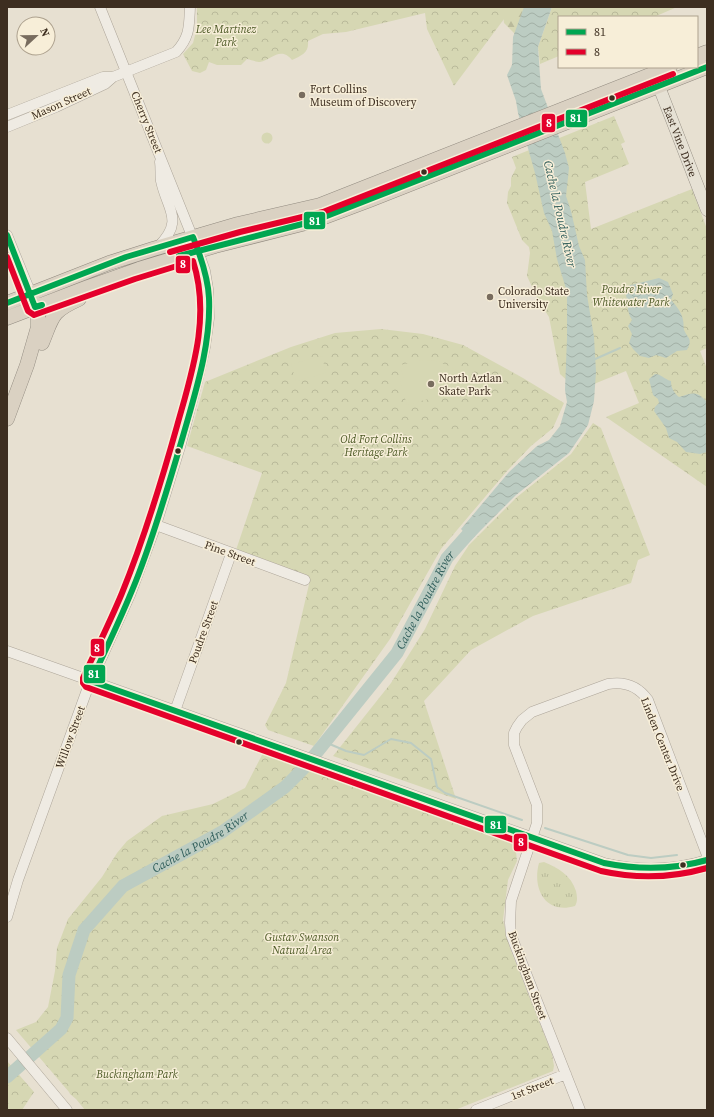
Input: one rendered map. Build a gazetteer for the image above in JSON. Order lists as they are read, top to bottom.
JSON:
{
  "streets": {
    "main road": ["East Vine Drive"],
    "street": [
      "Mason Street",
      "Cherry Street",
      "Pine Street",
      "Poudre Street",
      "Willow Street",
      "Linden Center Drive",
      "Buckingham Street",
      "1st Street"
    ]
  },
  "crossings": [
    ["Mason Street", "Cherry Street"],
    ["Cherry Street", "Willow Street"],
    ["Pine Street", "Poudre Street"],
    ["Pine Street", "Willow Street"],
    ["Linden Center Drive", "Buckingham Street"],
    ["Buckingham Street", "1st Street"]
  ],
  "water": ["Cache la Poudre River"],
  "parks": [
    "Lee Martinez Park",
    "Poudre River Whitewater Park",
    "Old Fort Collins Heritage Park",
    "Gustav Swanson Natural Area",
    "Buckingham Park"
  ],
  "places": ["Fort Collins Museum of Discovery", "Colorado State University", "North Aztlan Skate Park"],
  "lines": ["transit line 81", "transit line 8"],
  "legend": ["81", "8"],
  "north": "right"
}
